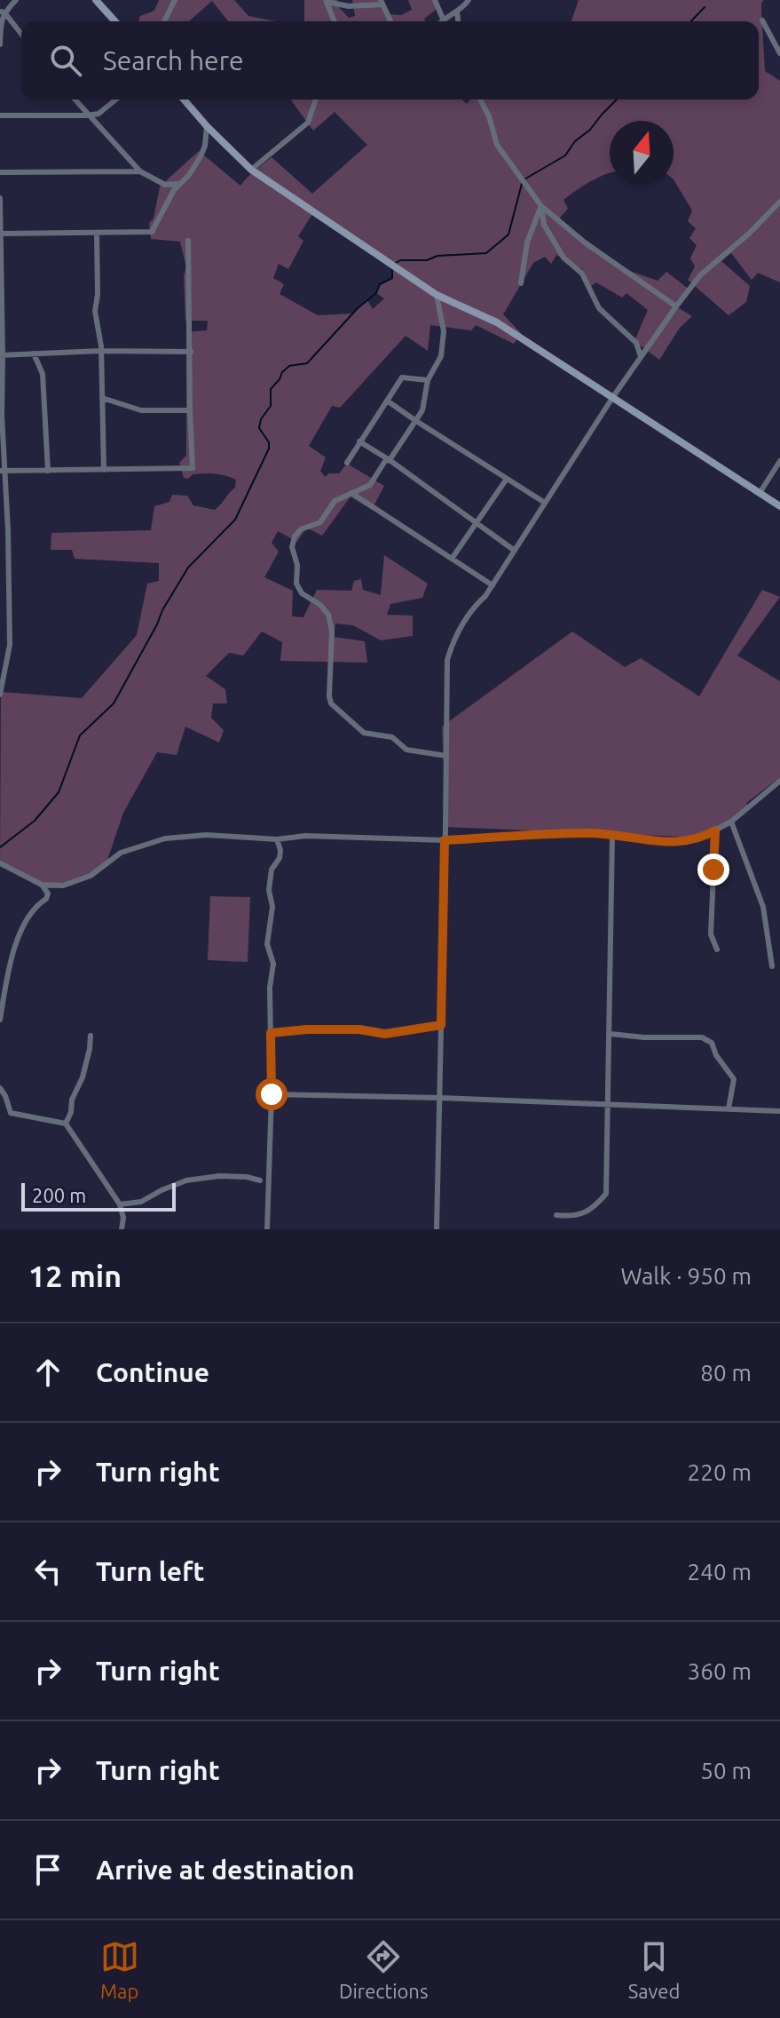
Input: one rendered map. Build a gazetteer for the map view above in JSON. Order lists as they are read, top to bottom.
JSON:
{
  "scale_bar": "200 m",
  "north": "top",
  "page": {
    "search": "Search here",
    "scale": "200 m",
    "heading": ["12 min", "Walk · 950 m"],
    "list": [
      ["Continue", "80 m"],
      ["Turn right", "220 m"],
      ["Turn left", "240 m"],
      ["Turn right", "360 m"],
      ["Turn right", "50 m"],
      "Arrive at destination"
    ],
    "nav": ["Map", "Directions", "Saved"]
  }
}
